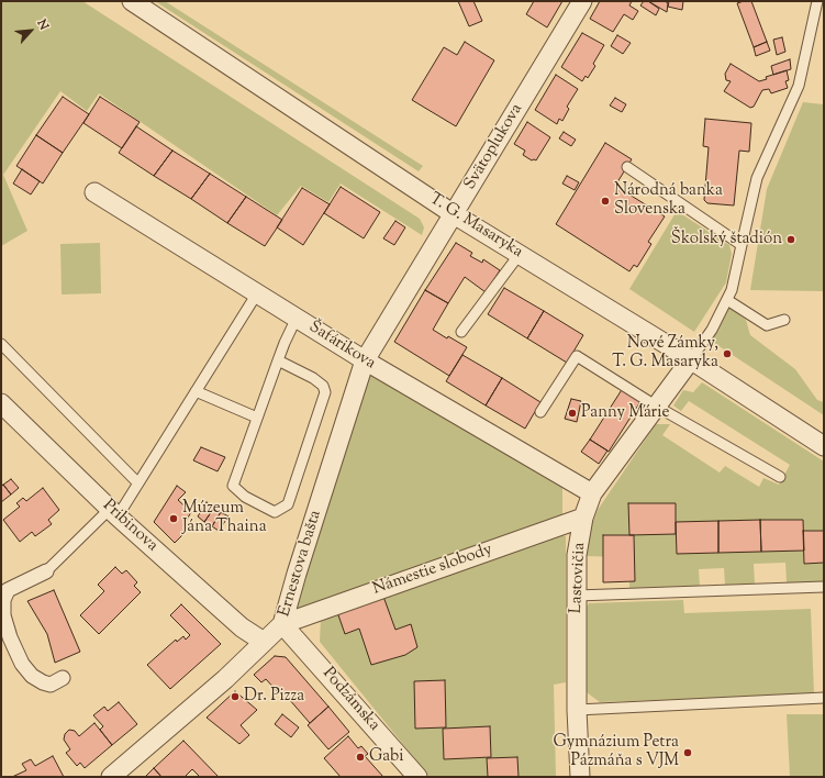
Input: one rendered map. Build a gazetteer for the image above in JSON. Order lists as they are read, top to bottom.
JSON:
{
  "streets": {
    "street": [
      "Svätoplukova",
      "T. G. Masaryka",
      "Šafárikova",
      "Pribinova",
      "Ernestova bašta",
      "Námestie slobody",
      "Lastovičia",
      "Podzámska"
    ]
  },
  "crossings": [
    ["Svätoplukova", "T. G. Masaryka"],
    ["Svätoplukova", "Šafárikova"],
    ["Svätoplukova", "Ernestova bašta"],
    ["T. G. Masaryka", "Lastovičia"],
    ["Šafárikova", "Ernestova bašta"],
    ["Šafárikova", "Lastovičia"],
    ["Pribinova", "Ernestova bašta"],
    ["Ernestova bašta", "Námestie slobody"],
    ["Ernestova bašta", "Podzámska"],
    ["Námestie slobody", "Lastovičia"],
    ["Námestie slobody", "Podzámska"]
  ],
  "places": [
    "Národná banka Slovenska",
    "Školský štadión",
    "Nové Zámky, T. G. Masaryka",
    "Panny Márie",
    "Múzeum Jána Thaina",
    "Dr. Pizza",
    "Gymnázium Petra Pázmáňa s VJM",
    "Gabi"
  ],
  "north": "top right"
}
